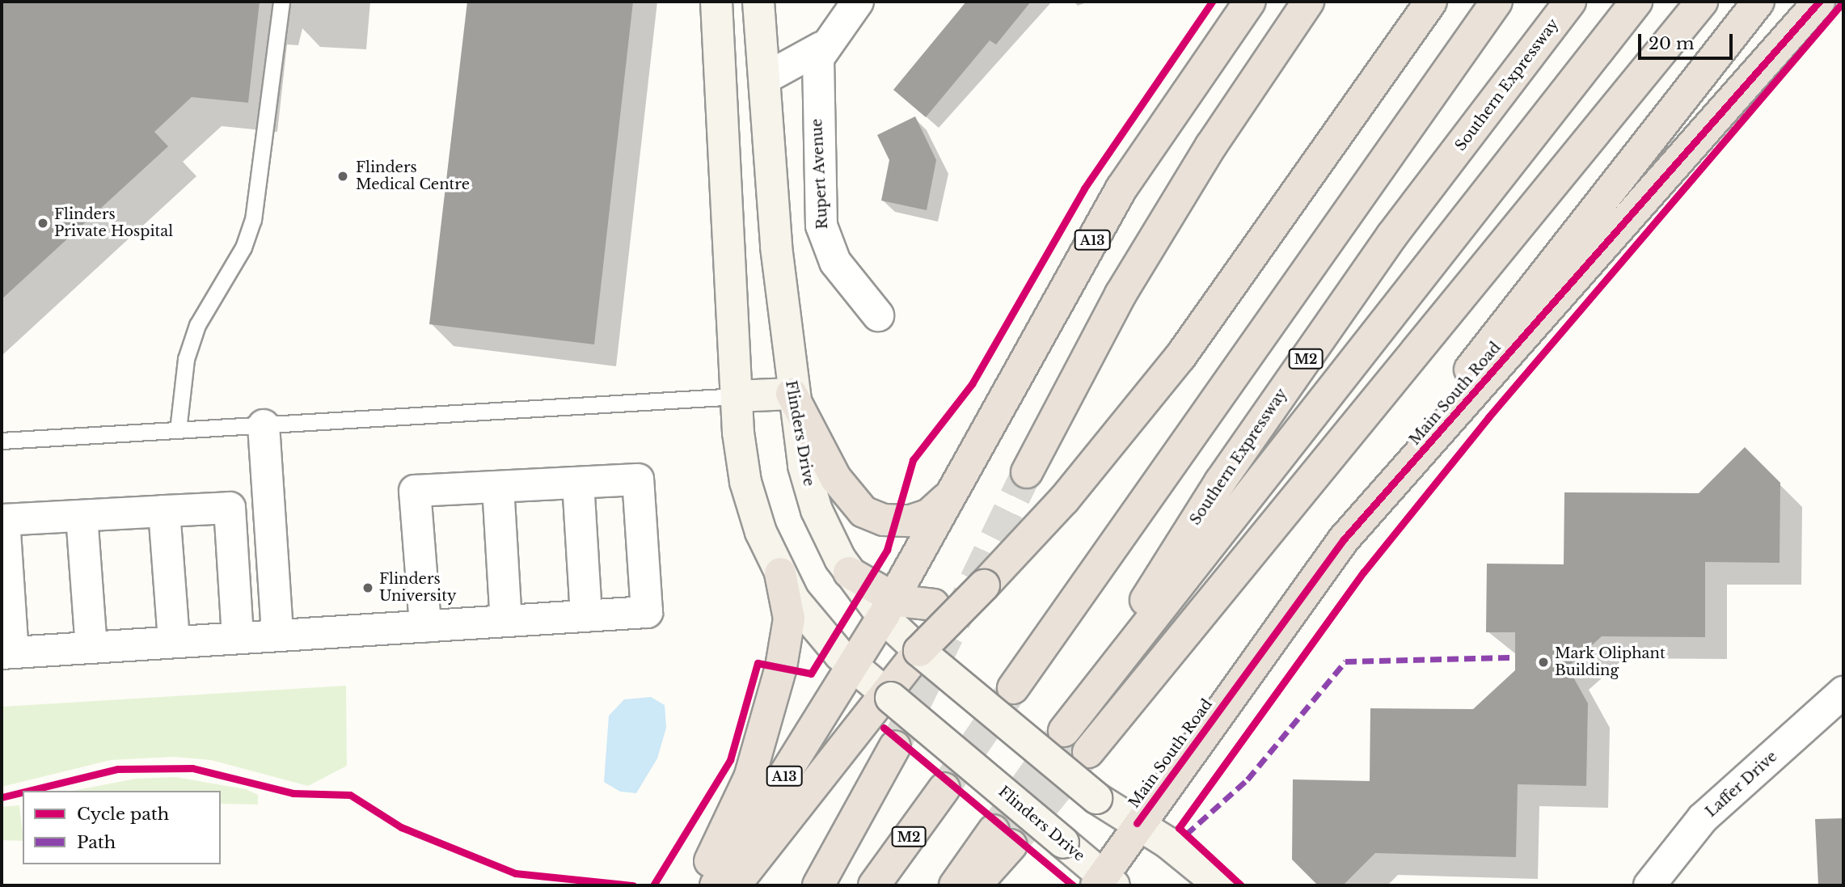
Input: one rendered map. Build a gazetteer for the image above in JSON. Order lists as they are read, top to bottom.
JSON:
{
  "streets": {
    "highway": [
      "Southern Expressway",
      "A13",
      "M2",
      "Main South Road"
    ],
    "street": ["Rupert Avenue", "Flinders Drive", "Laffer Drive"]
  },
  "crossings": [
    ["A13", "Flinders Drive"],
    ["Main South Road", "Flinders Drive"]
  ],
  "places": [
    "Flinders Medical Centre",
    "Flinders Private Hospital",
    "Flinders University",
    "Mark Oliphant Building"
  ],
  "legend": ["Cycle path", "Path"],
  "scale_bar": "20 m"
}
